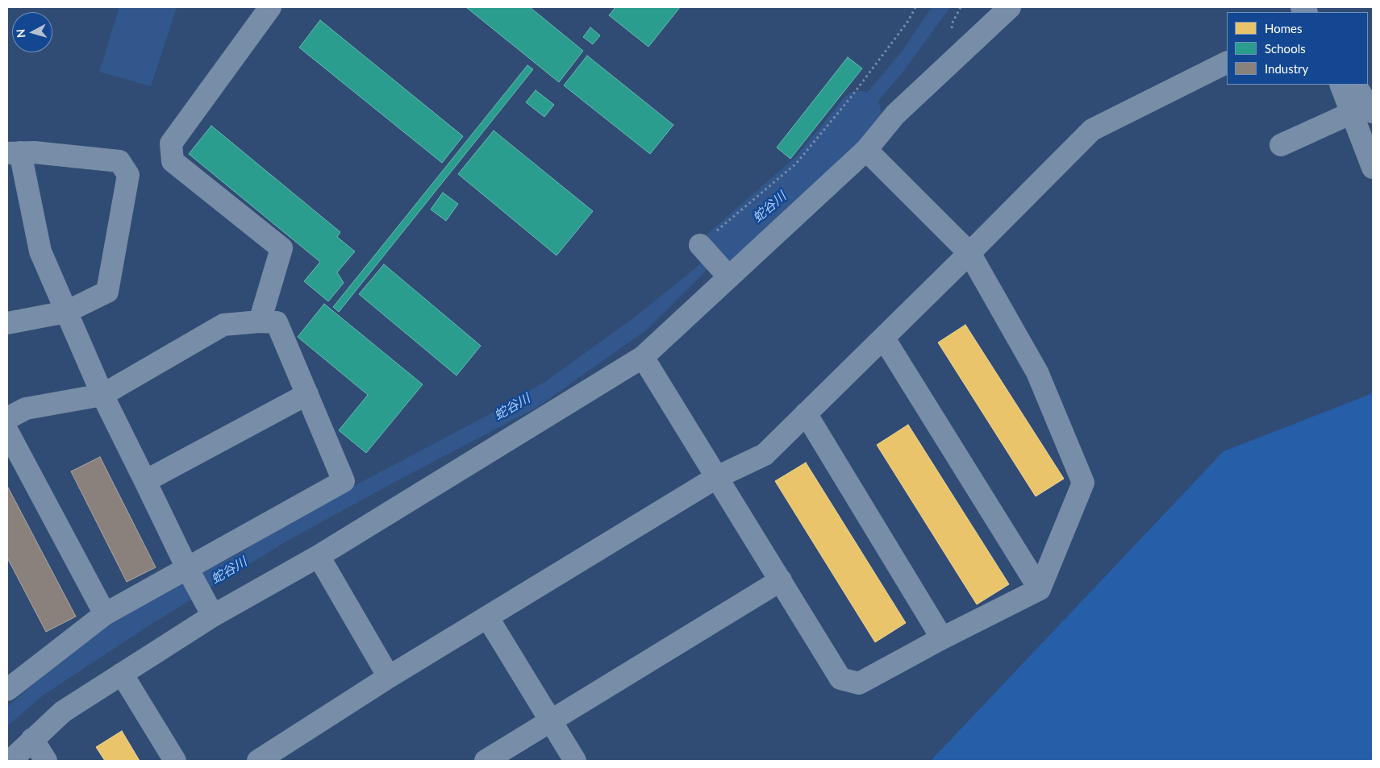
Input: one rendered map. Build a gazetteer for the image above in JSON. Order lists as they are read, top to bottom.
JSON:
{
  "water": ["蛇谷川"],
  "legend": ["Homes", "Schools", "Industry"],
  "north": "left"
}
